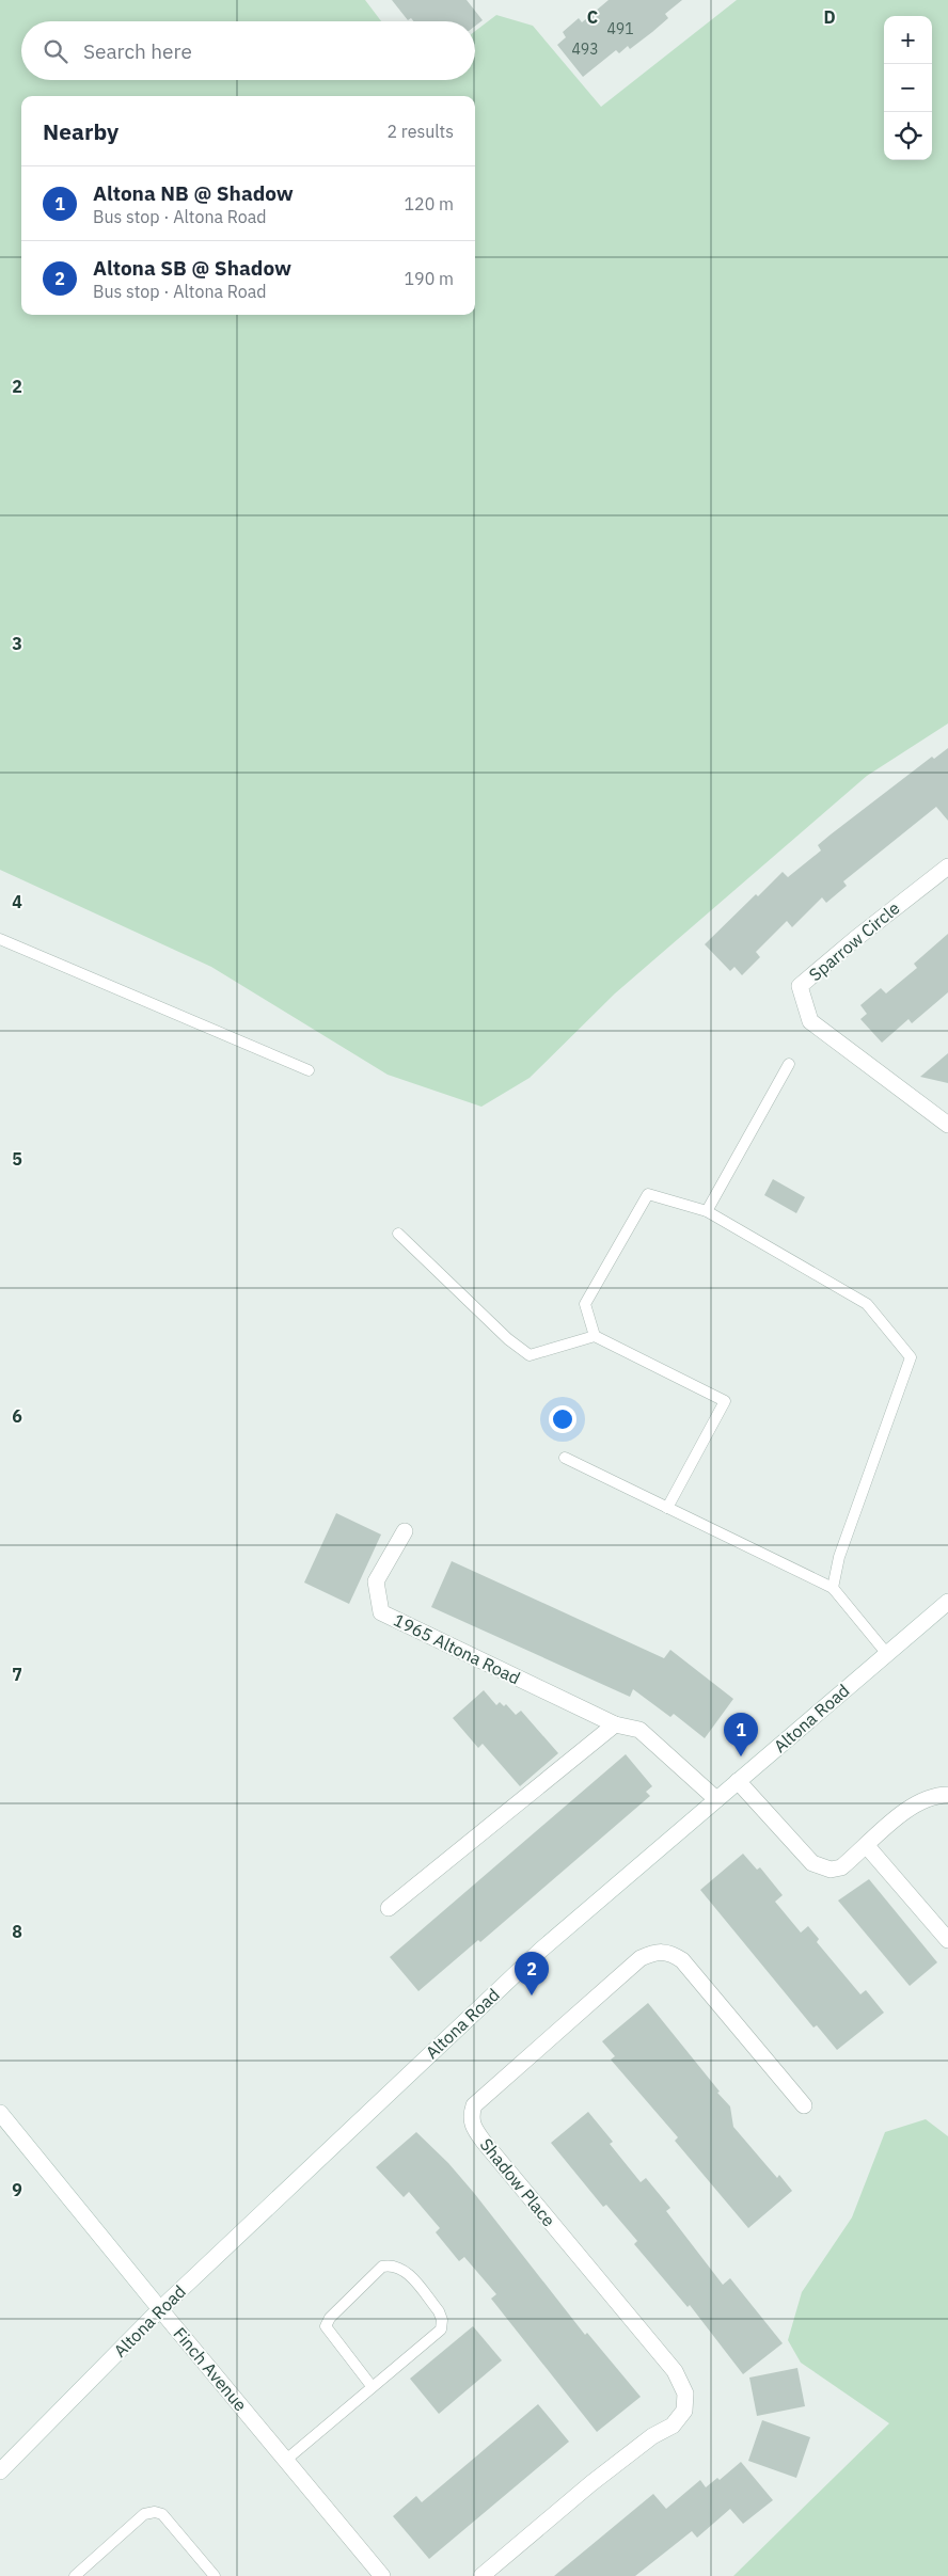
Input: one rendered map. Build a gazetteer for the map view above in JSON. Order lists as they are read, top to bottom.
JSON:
{
  "streets": {
    "street": [
      "Sparrow Circle",
      "1965 Altona Road",
      "Altona Road",
      "Shadow Place",
      "Finch Avenue"
    ]
  },
  "crossings": [
    ["1965 Altona Road", "Altona Road"],
    ["Altona Road", "Finch Avenue"]
  ],
  "house_numbers": ["491", "493"],
  "page": {
    "map_buttons": ["+", "−"],
    "search": "Search here",
    "heading": ["Nearby", "2 results"],
    "list": [
      {
        "mark": "1",
        "name": "Altona NB @ Shadow",
        "note": "Bus stop · Altona Road",
        "value": "120 m"
      },
      {
        "mark": "2",
        "name": "Altona SB @ Shadow",
        "note": "Bus stop · Altona Road",
        "value": "190 m"
      }
    ],
    "pins": ["1", "2"]
  },
  "grid": {
    "columns": ["C", "D"],
    "rows": [
      "2",
      "3",
      "4",
      "5",
      "6",
      "7",
      "8",
      "9"
    ]
  }
}
